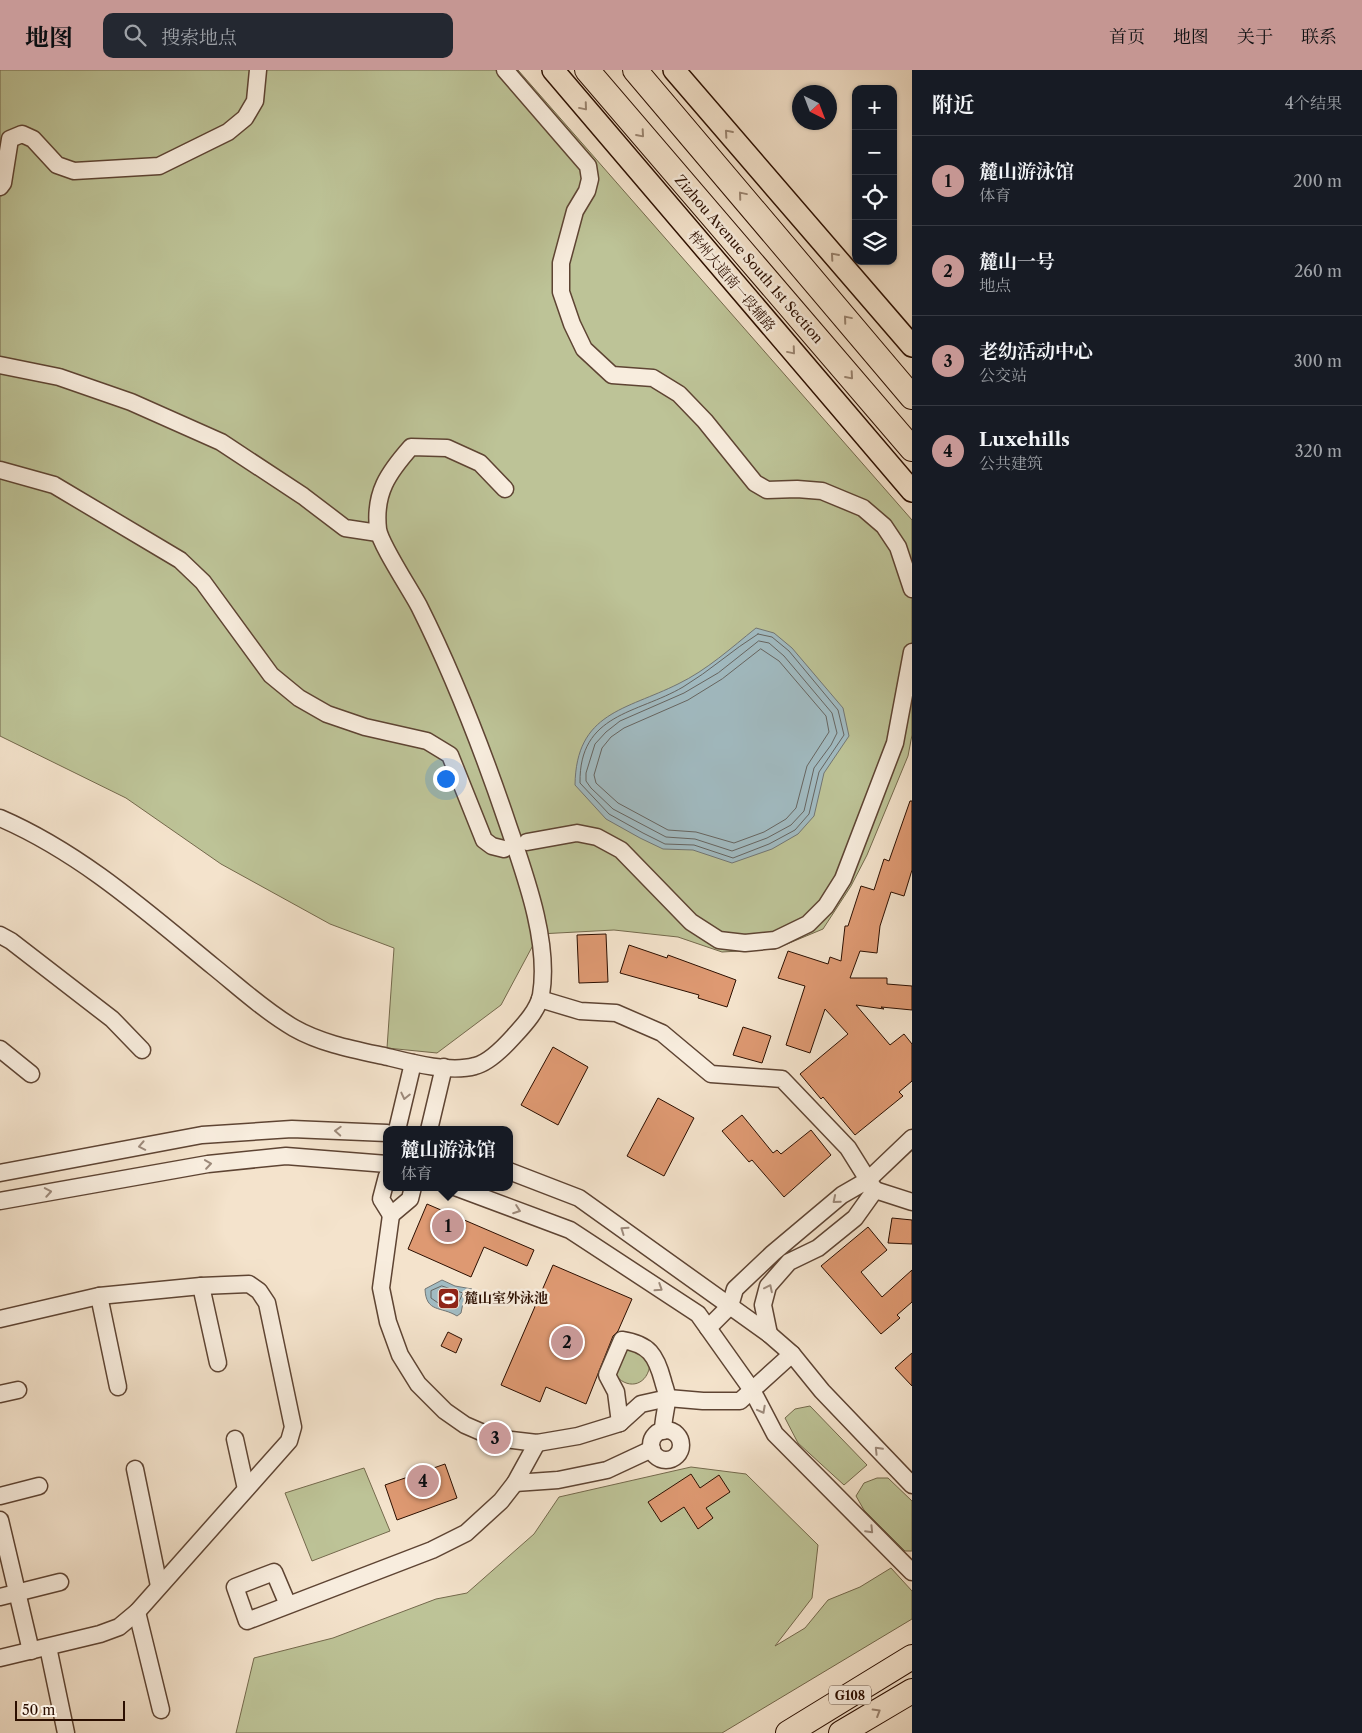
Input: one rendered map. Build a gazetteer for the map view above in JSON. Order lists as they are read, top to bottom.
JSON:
{
  "streets": {
    "highway": ["Zizhou Avenue South 1st Section", "G108"],
    "main road": ["梓州大道南一段辅路"]
  },
  "places": {
    "sports": ["麓山室外泳池"]
  },
  "scale_bar": "50 m",
  "north": "bottom right",
  "page": {
    "header": "地图",
    "search": "搜索地点",
    "nav": [
      "首页",
      "地图",
      "关于",
      "联系"
    ],
    "heading": ["附近", "4个结果"],
    "map_buttons": ["+", "−"],
    "list": [
      {
        "mark": "1",
        "name": "麓山游泳馆",
        "note": "体育",
        "value": "200 m"
      },
      {
        "mark": "2",
        "name": "麓山一号",
        "note": "地点",
        "value": "260 m"
      },
      {
        "mark": "3",
        "name": "老幼活动中心",
        "note": "公交站",
        "value": "300 m"
      },
      {
        "mark": "4",
        "name": "Luxehills",
        "note": "公共建筑",
        "value": "320 m"
      }
    ],
    "popup": ["麓山游泳馆", "体育"],
    "pins": [
      "1",
      "2",
      "3",
      "4"
    ],
    "scale": "50 m"
  }
}
